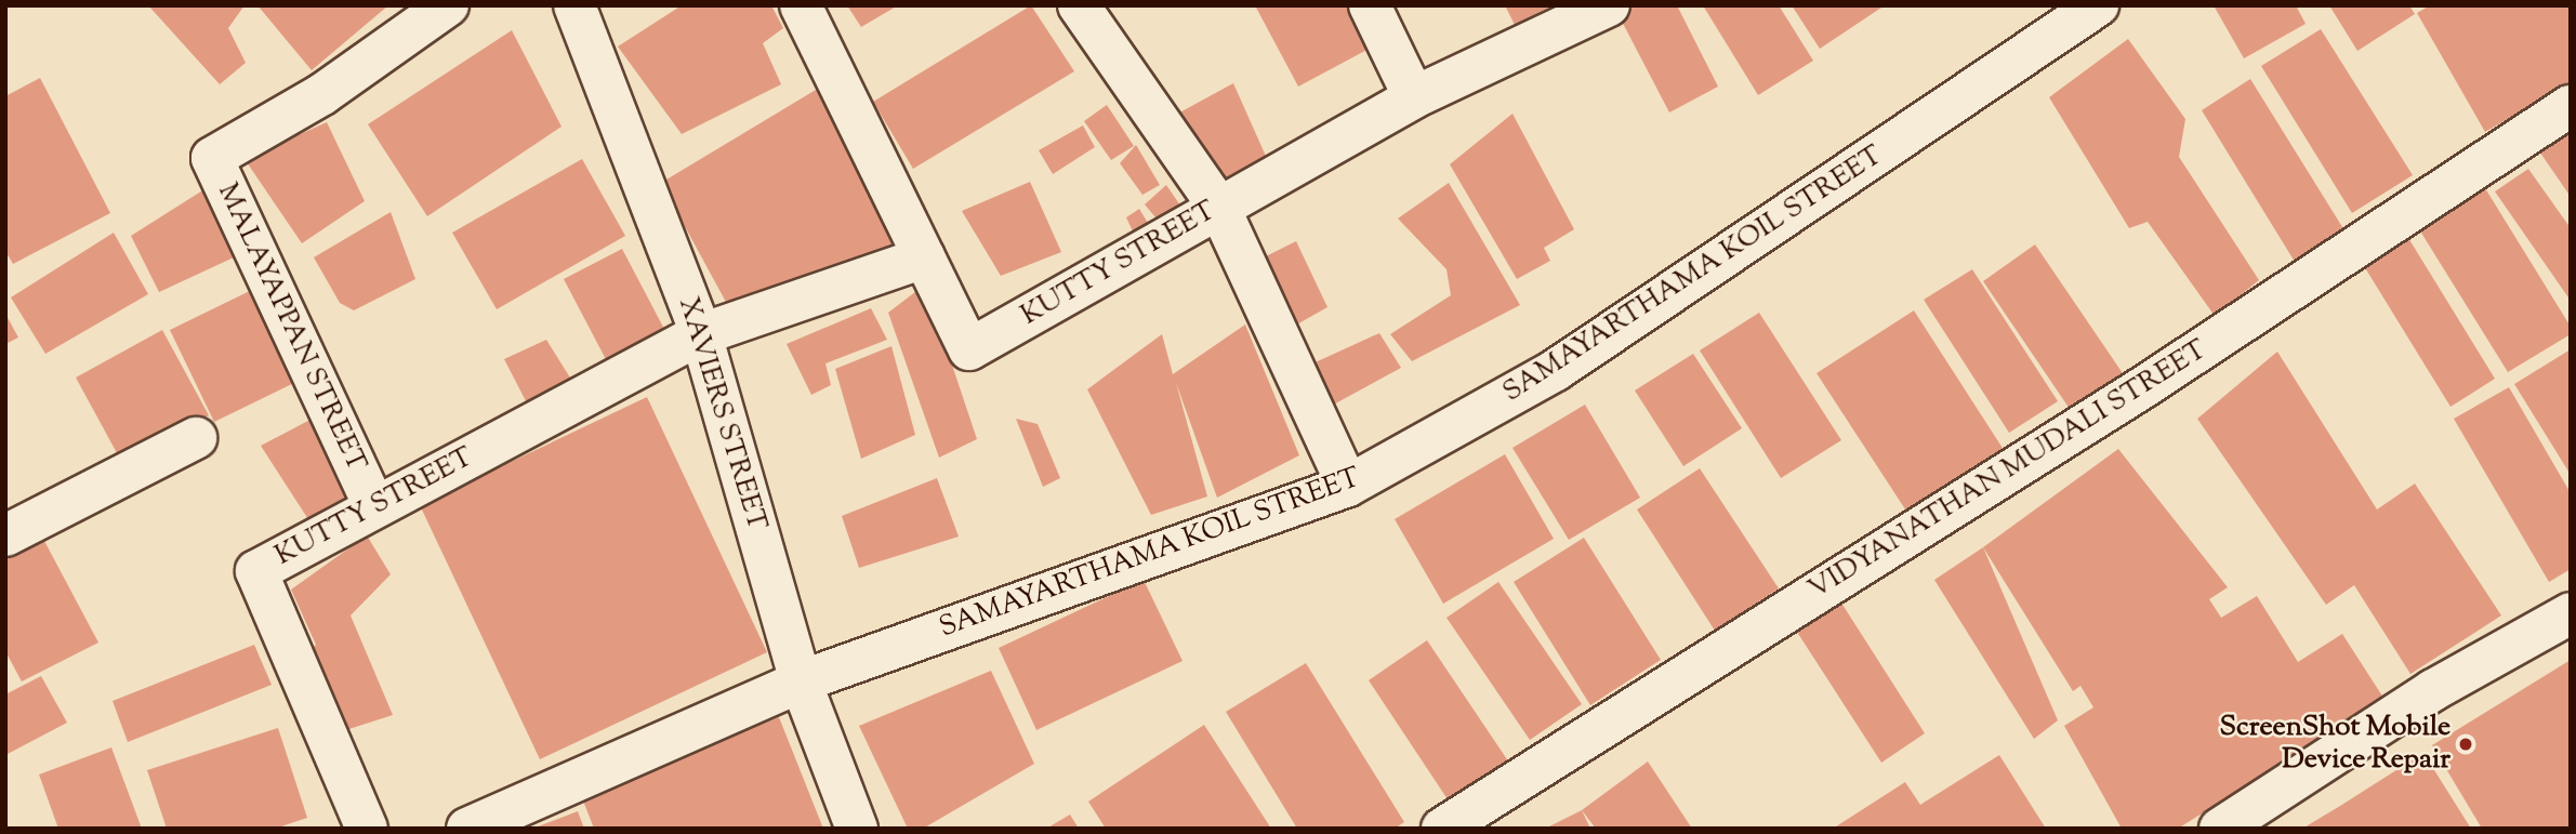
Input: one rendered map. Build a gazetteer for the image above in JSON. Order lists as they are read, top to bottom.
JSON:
{
  "streets": {
    "street": [
      "KUTTY STREET",
      "SAMAYARTHAMA KOIL STREET",
      "MALAYAPPAN STREET",
      "XAVIERS STREET",
      "VIDYANATHAN MUDALI STREET"
    ]
  },
  "crossings": [
    ["KUTTY STREET", "MALAYAPPAN STREET"],
    ["KUTTY STREET", "XAVIERS STREET"],
    ["SAMAYARTHAMA KOIL STREET", "XAVIERS STREET"]
  ],
  "places": ["ScreenShot Mobile Device Repair"]
}
